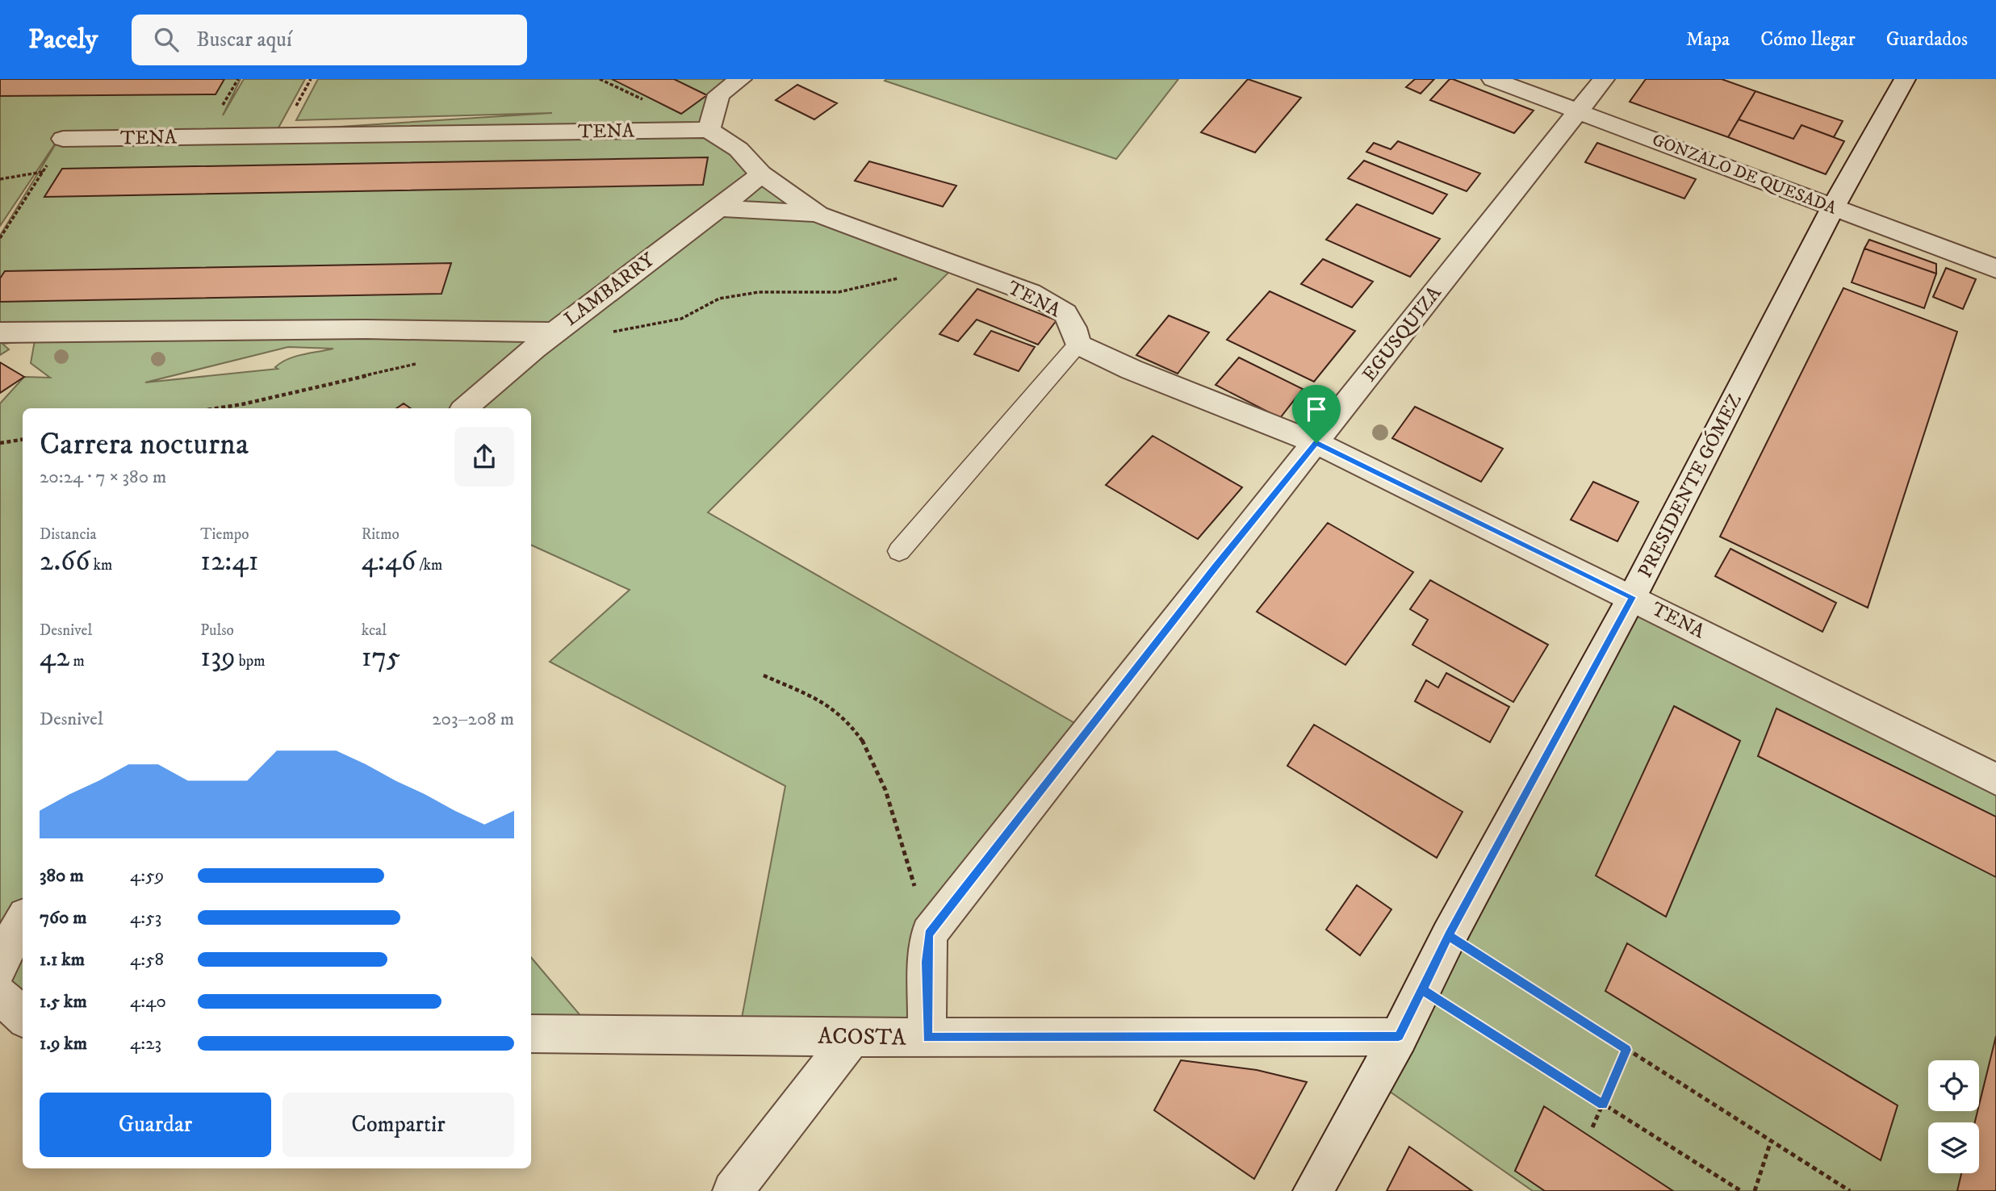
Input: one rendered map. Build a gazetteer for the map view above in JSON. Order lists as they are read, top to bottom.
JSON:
{
  "streets": {
    "street": [
      "TENA",
      "GONZALO DE QUESADA",
      "LAMBARRY",
      "EGUSQUIZA",
      "PRESIDENTE GÓMEZ",
      "ACOSTA"
    ]
  },
  "crossings": [
    ["TENA", "LAMBARRY"],
    ["TENA", "EGUSQUIZA"],
    ["TENA", "PRESIDENTE GÓMEZ"],
    ["GONZALO DE QUESADA", "EGUSQUIZA"],
    ["GONZALO DE QUESADA", "PRESIDENTE GÓMEZ"],
    ["PRESIDENTE GÓMEZ", "ACOSTA"]
  ],
  "page": {
    "header": "Pacely",
    "search": "Buscar aquí",
    "nav": ["Mapa", "Cómo llegar", "Guardados"],
    "heading": ["Carrera nocturna", "20:24 · 7 × 380 m"],
    "stats": [
      ["Distancia", "2.66 km"],
      ["Tiempo", "12:41"],
      ["Ritmo", "4:46 /km"],
      ["Desnivel", "42 m"],
      ["Pulso", "139 bpm"],
      ["kcal", "175"]
    ],
    "chart": ["Desnivel", "203–208 m"],
    "list": [
      {
        "name": "380 m",
        "note": "4:59"
      },
      {
        "name": "760 m",
        "note": "4:53"
      },
      {
        "name": "1.1 km",
        "note": "4:58"
      },
      {
        "name": "1.5 km",
        "note": "4:40"
      },
      {
        "name": "1.9 km",
        "note": "4:23"
      }
    ],
    "buttons": ["Guardar", "Compartir"]
  }
}
